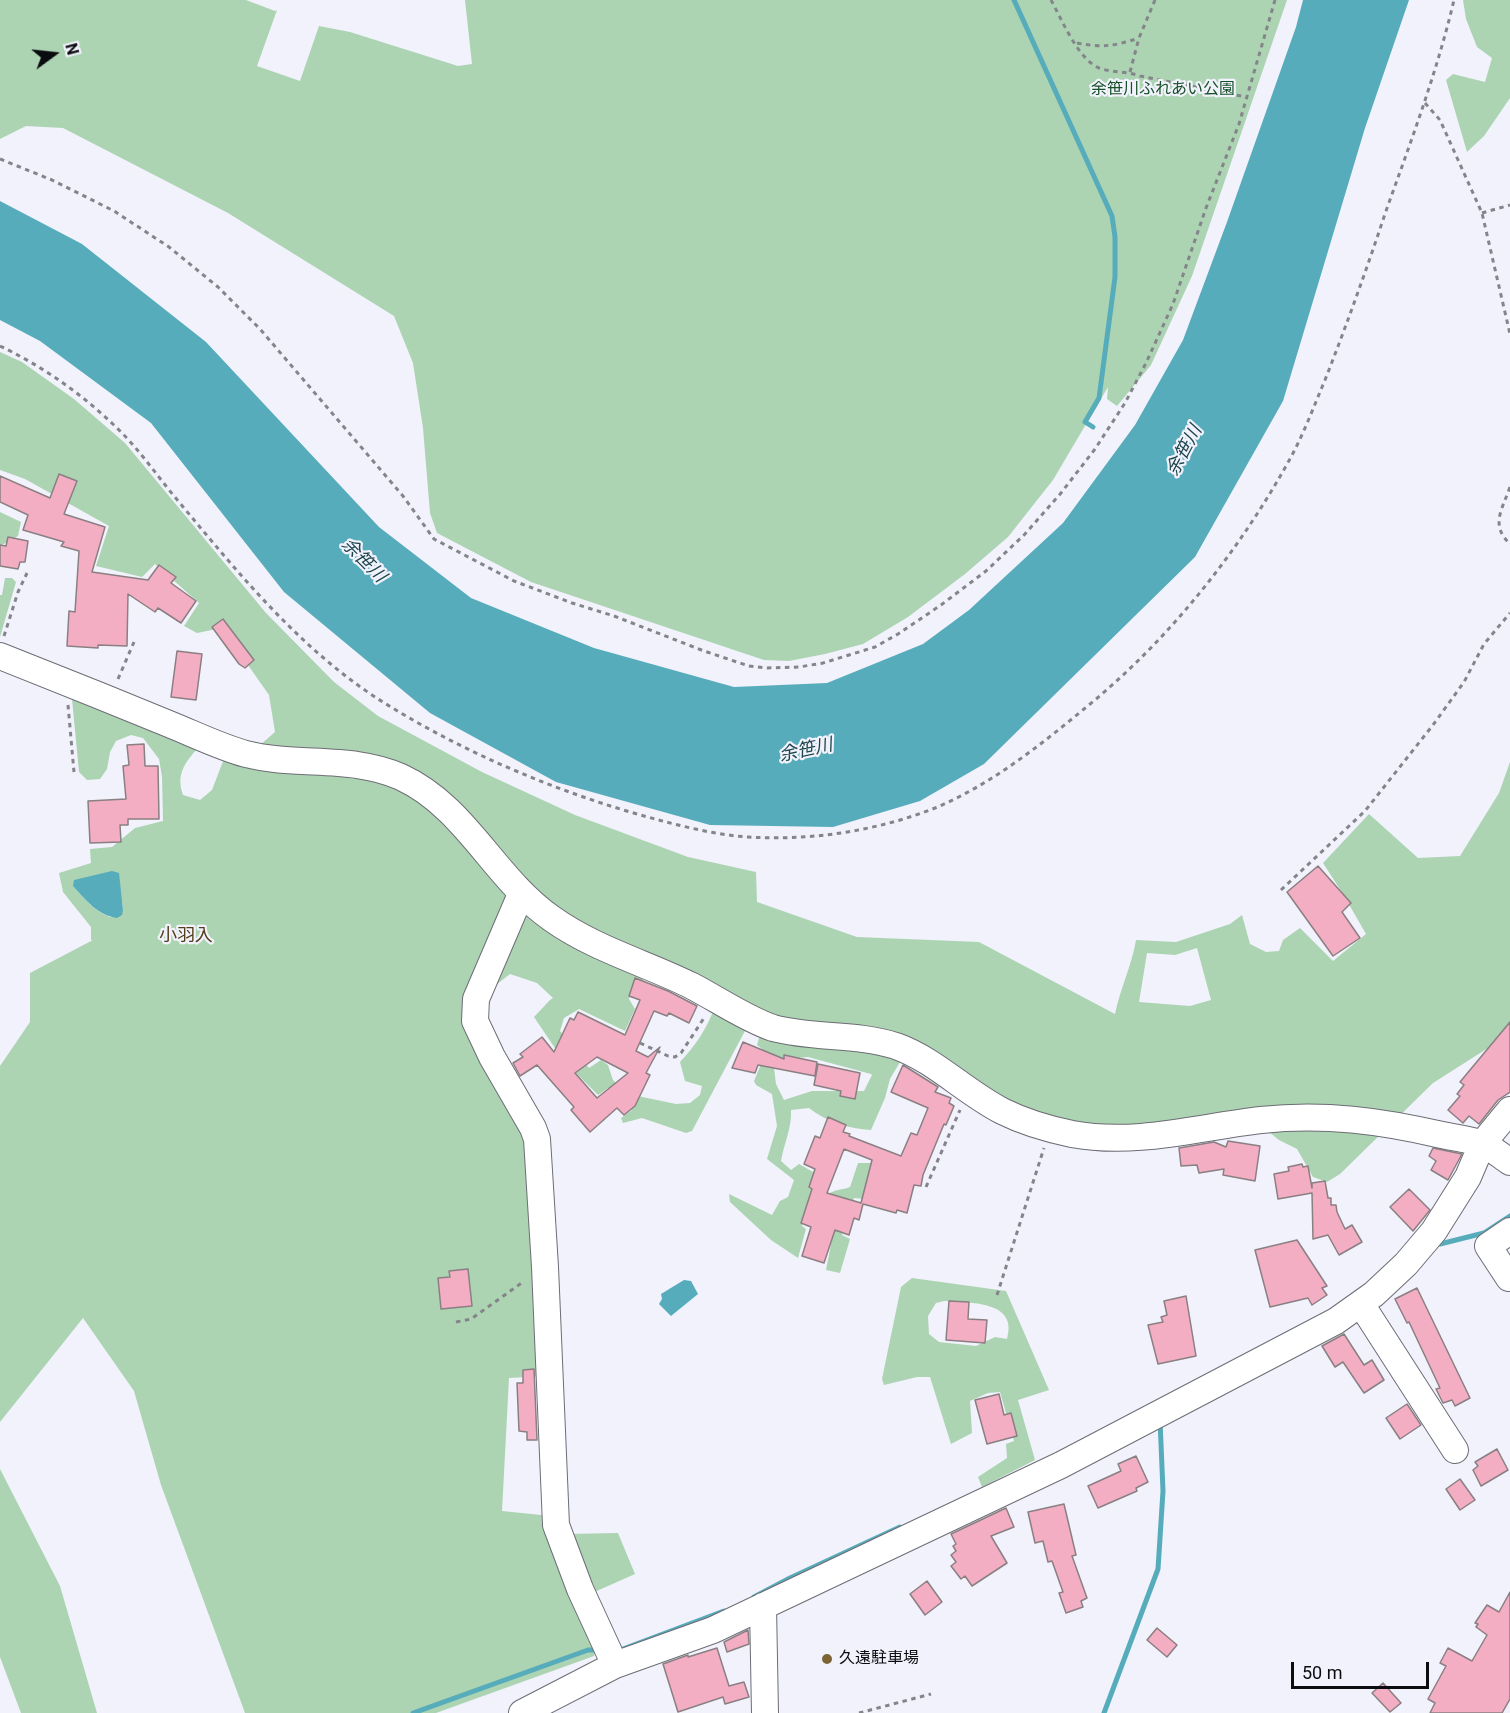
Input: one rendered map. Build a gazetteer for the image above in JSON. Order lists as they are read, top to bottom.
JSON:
{
  "districts": ["小羽入"],
  "water": ["余笹川"],
  "parks": ["余笹川ふれあい公園"],
  "places": ["久遠駐車場"],
  "scale_bar": "50 m",
  "north": "right"
}
